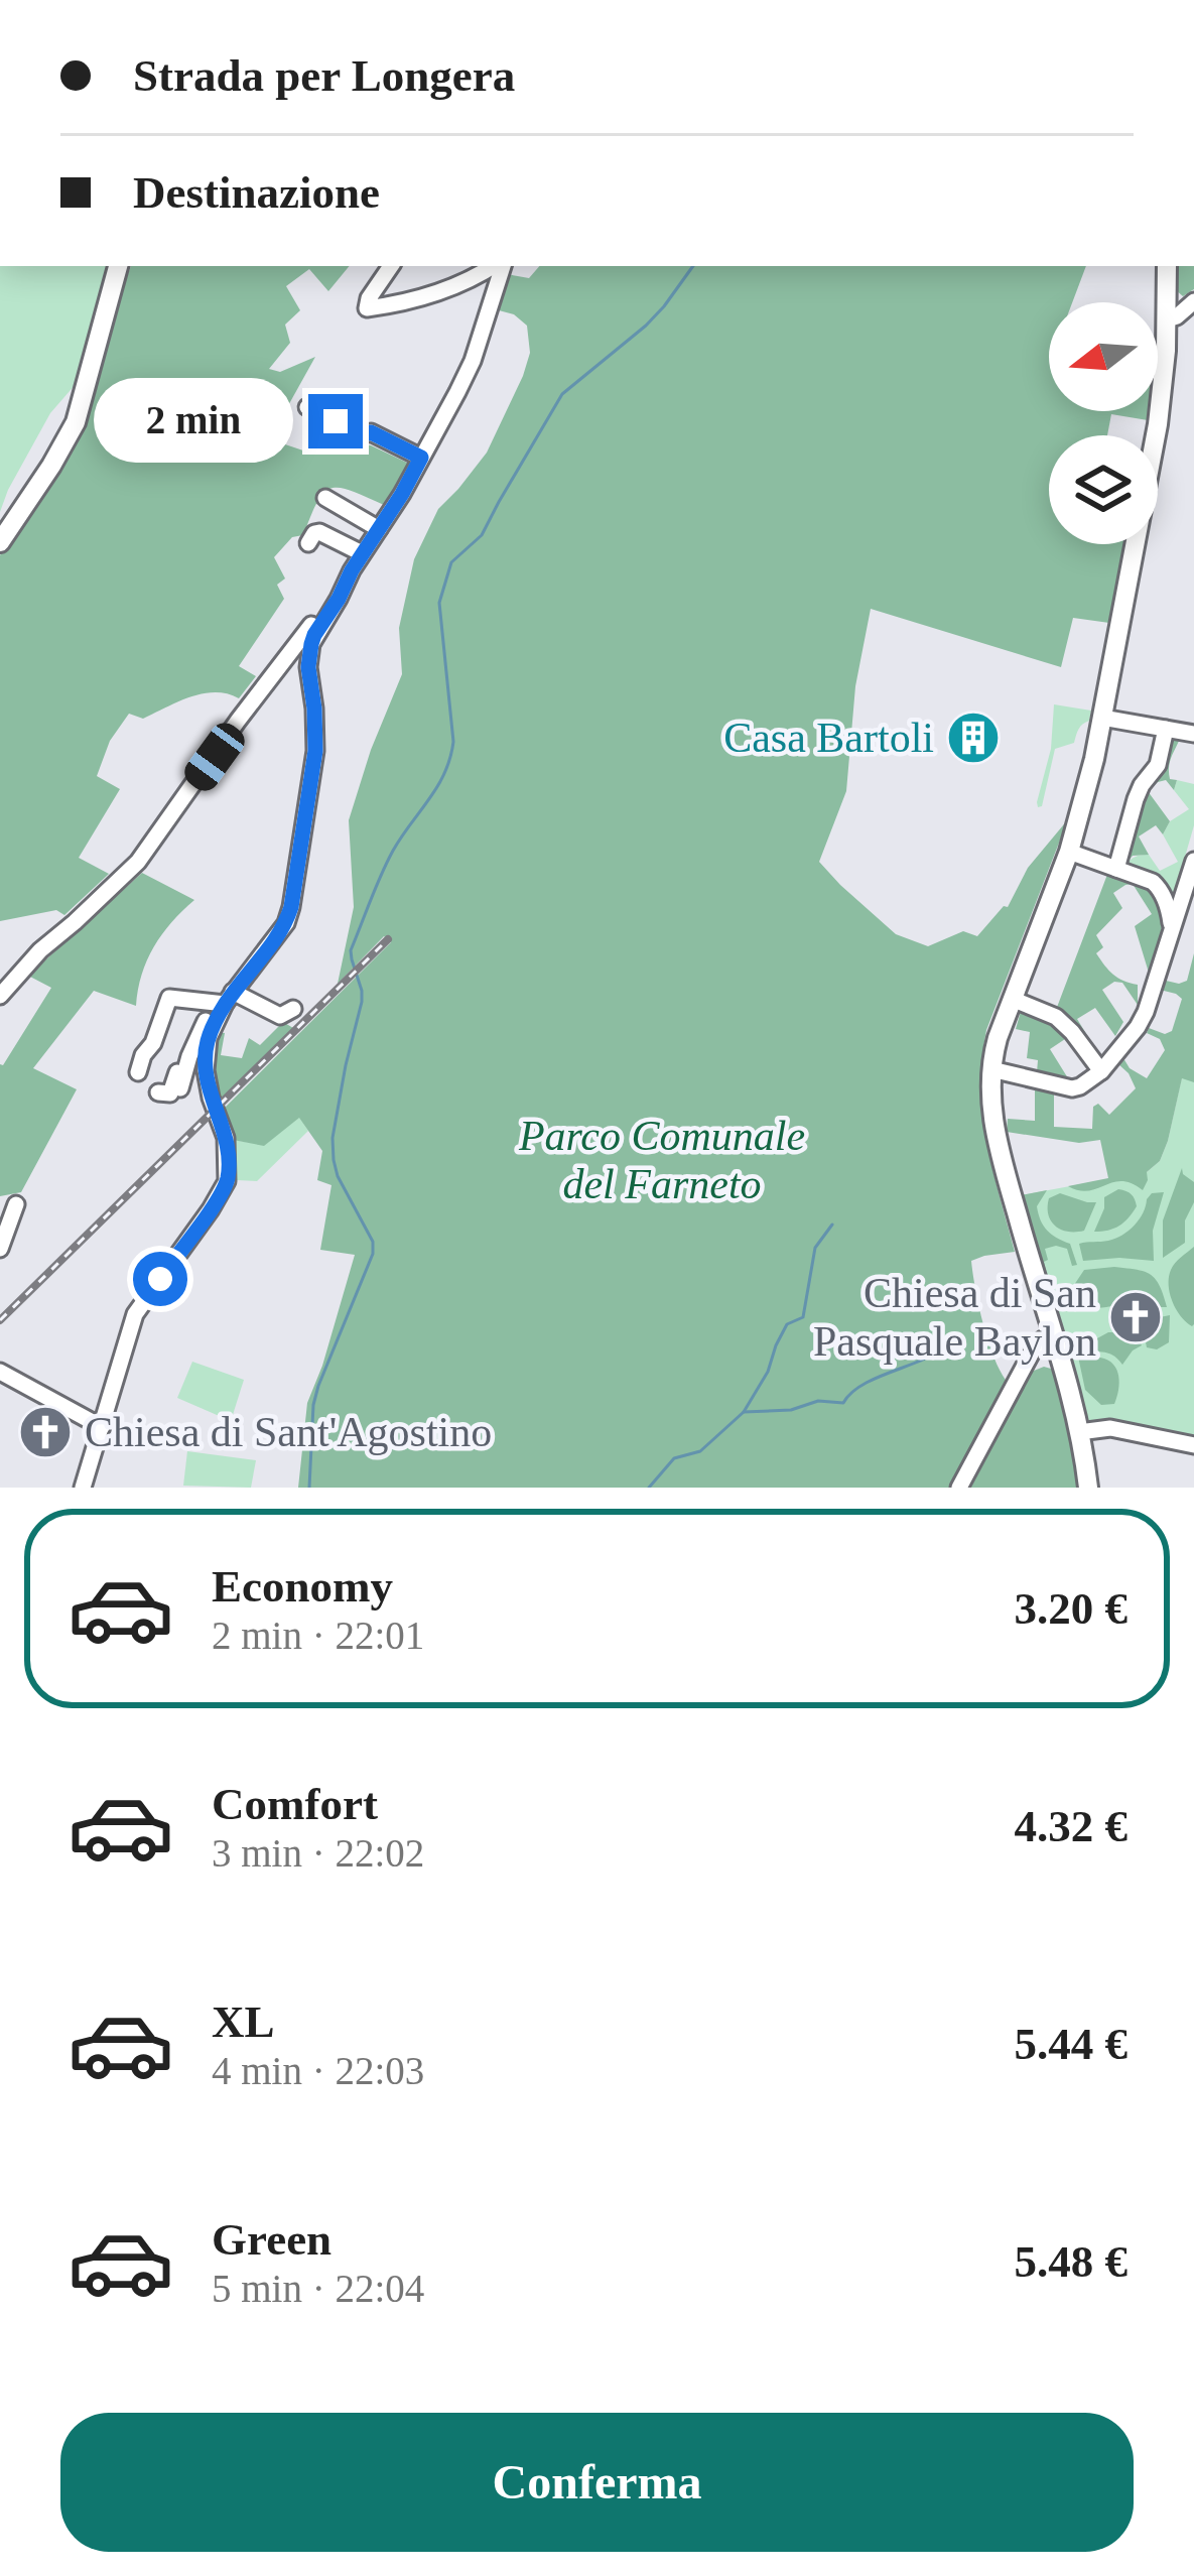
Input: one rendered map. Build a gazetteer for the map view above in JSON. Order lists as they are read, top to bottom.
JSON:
{
  "parks": ["Parco Comunale del Farneto"],
  "places": {
    "building": ["Casa Bartoli"],
    "church": ["Chiesa di San Pasquale Baylon", "Chiesa di Sant'Agostino"]
  },
  "north": "left",
  "page": {
    "banner": ["Strada per Longera", "Destinazione"],
    "bubble": "2 min",
    "list": [
      {
        "name": "Economy",
        "note": "2 min · 22:01",
        "value": "3.20 €"
      },
      {
        "name": "Comfort",
        "note": "3 min · 22:02",
        "value": "4.32 €"
      },
      {
        "name": "XL",
        "note": "4 min · 22:03",
        "value": "5.44 €"
      },
      {
        "name": "Green",
        "note": "5 min · 22:04",
        "value": "5.48 €"
      }
    ],
    "buttons": "Conferma"
  }
}
